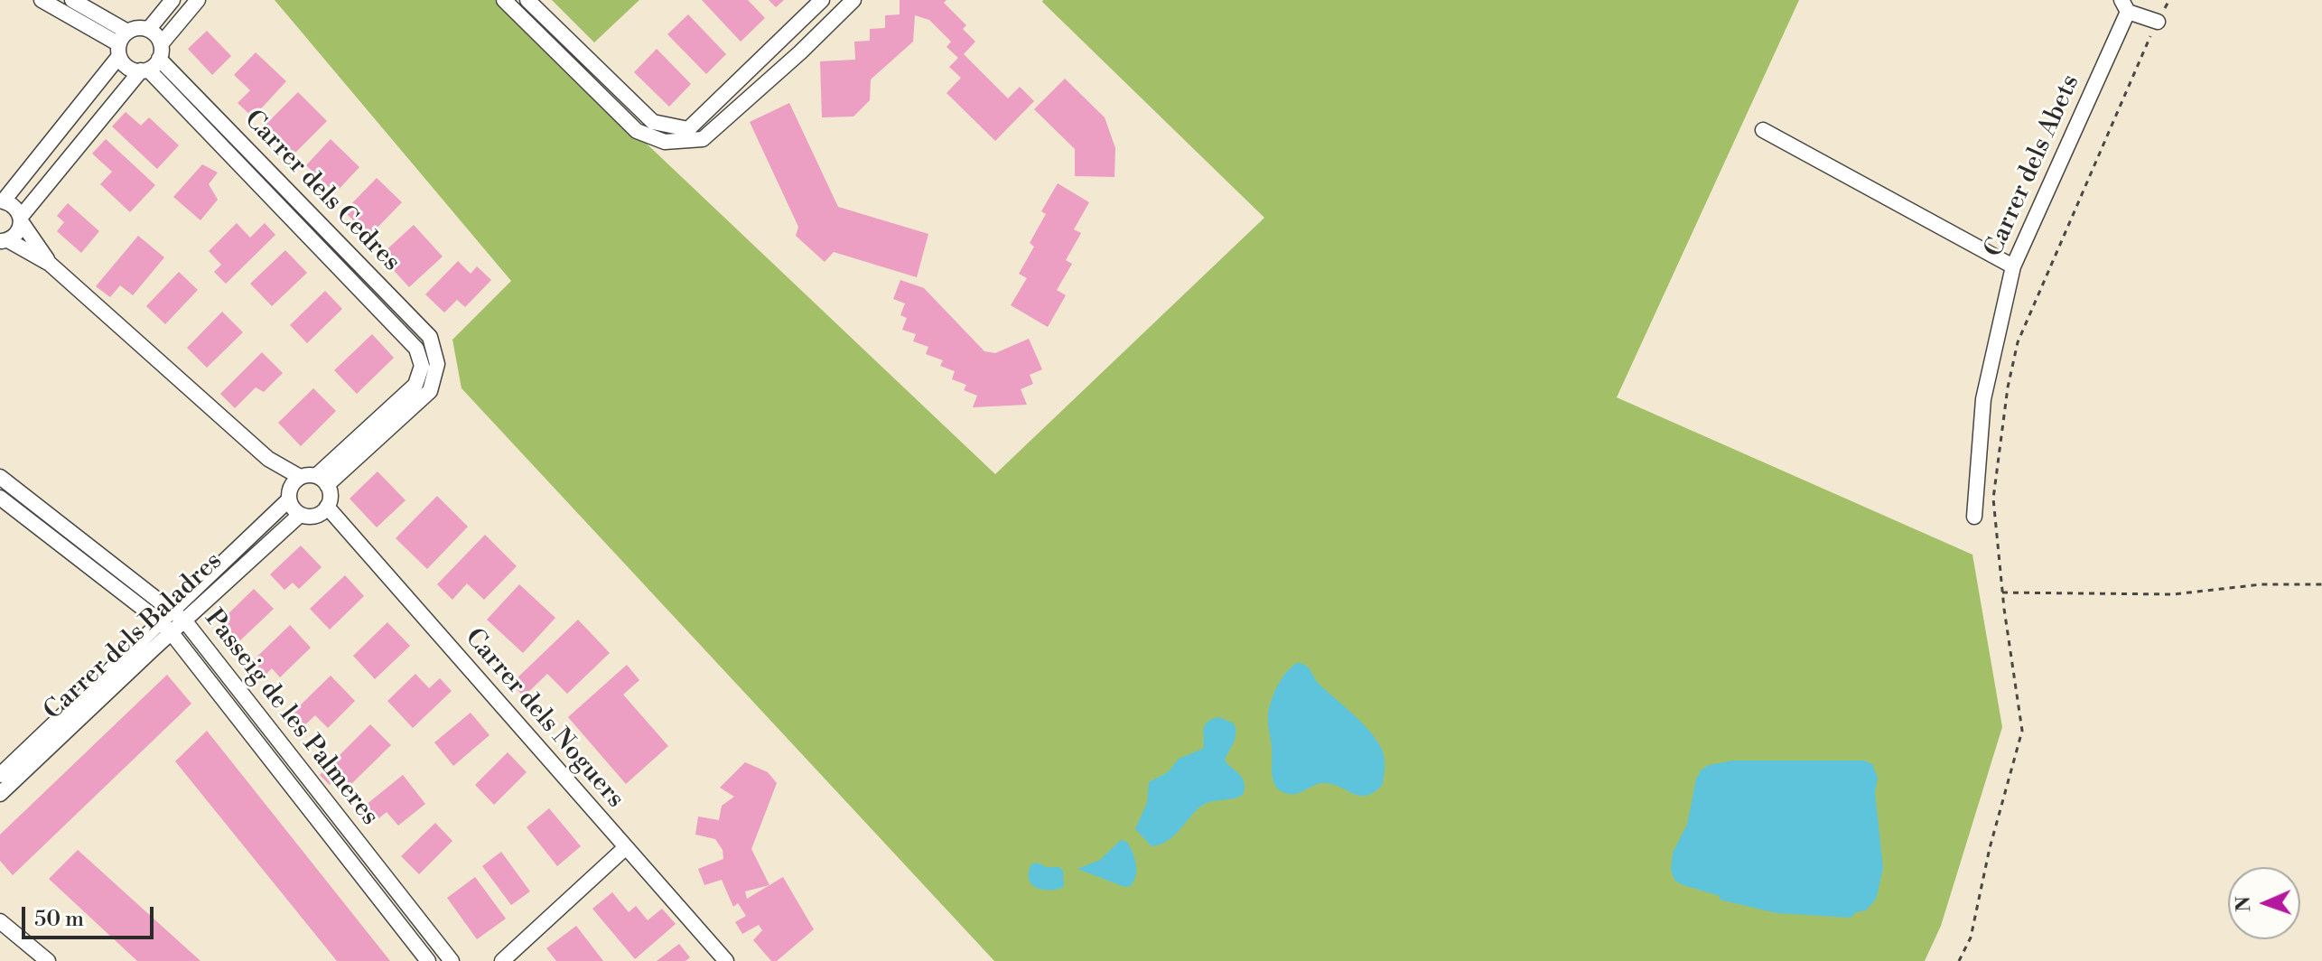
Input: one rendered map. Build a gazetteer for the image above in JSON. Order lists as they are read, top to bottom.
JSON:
{
  "streets": {
    "street": [
      "Carrer dels Abets",
      "Carrer dels Cedres",
      "Carrer dels Baladres",
      "Passeig de les Palmeres",
      "Carrer dels Noguers"
    ]
  },
  "crossings": [
    ["Carrer dels Cedres", "Carrer dels Baladres"],
    ["Carrer dels Cedres", "Carrer dels Noguers"],
    ["Carrer dels Baladres", "Passeig de les Palmeres"],
    ["Carrer dels Baladres", "Carrer dels Noguers"]
  ],
  "scale_bar": "50 m",
  "north": "left"
}
